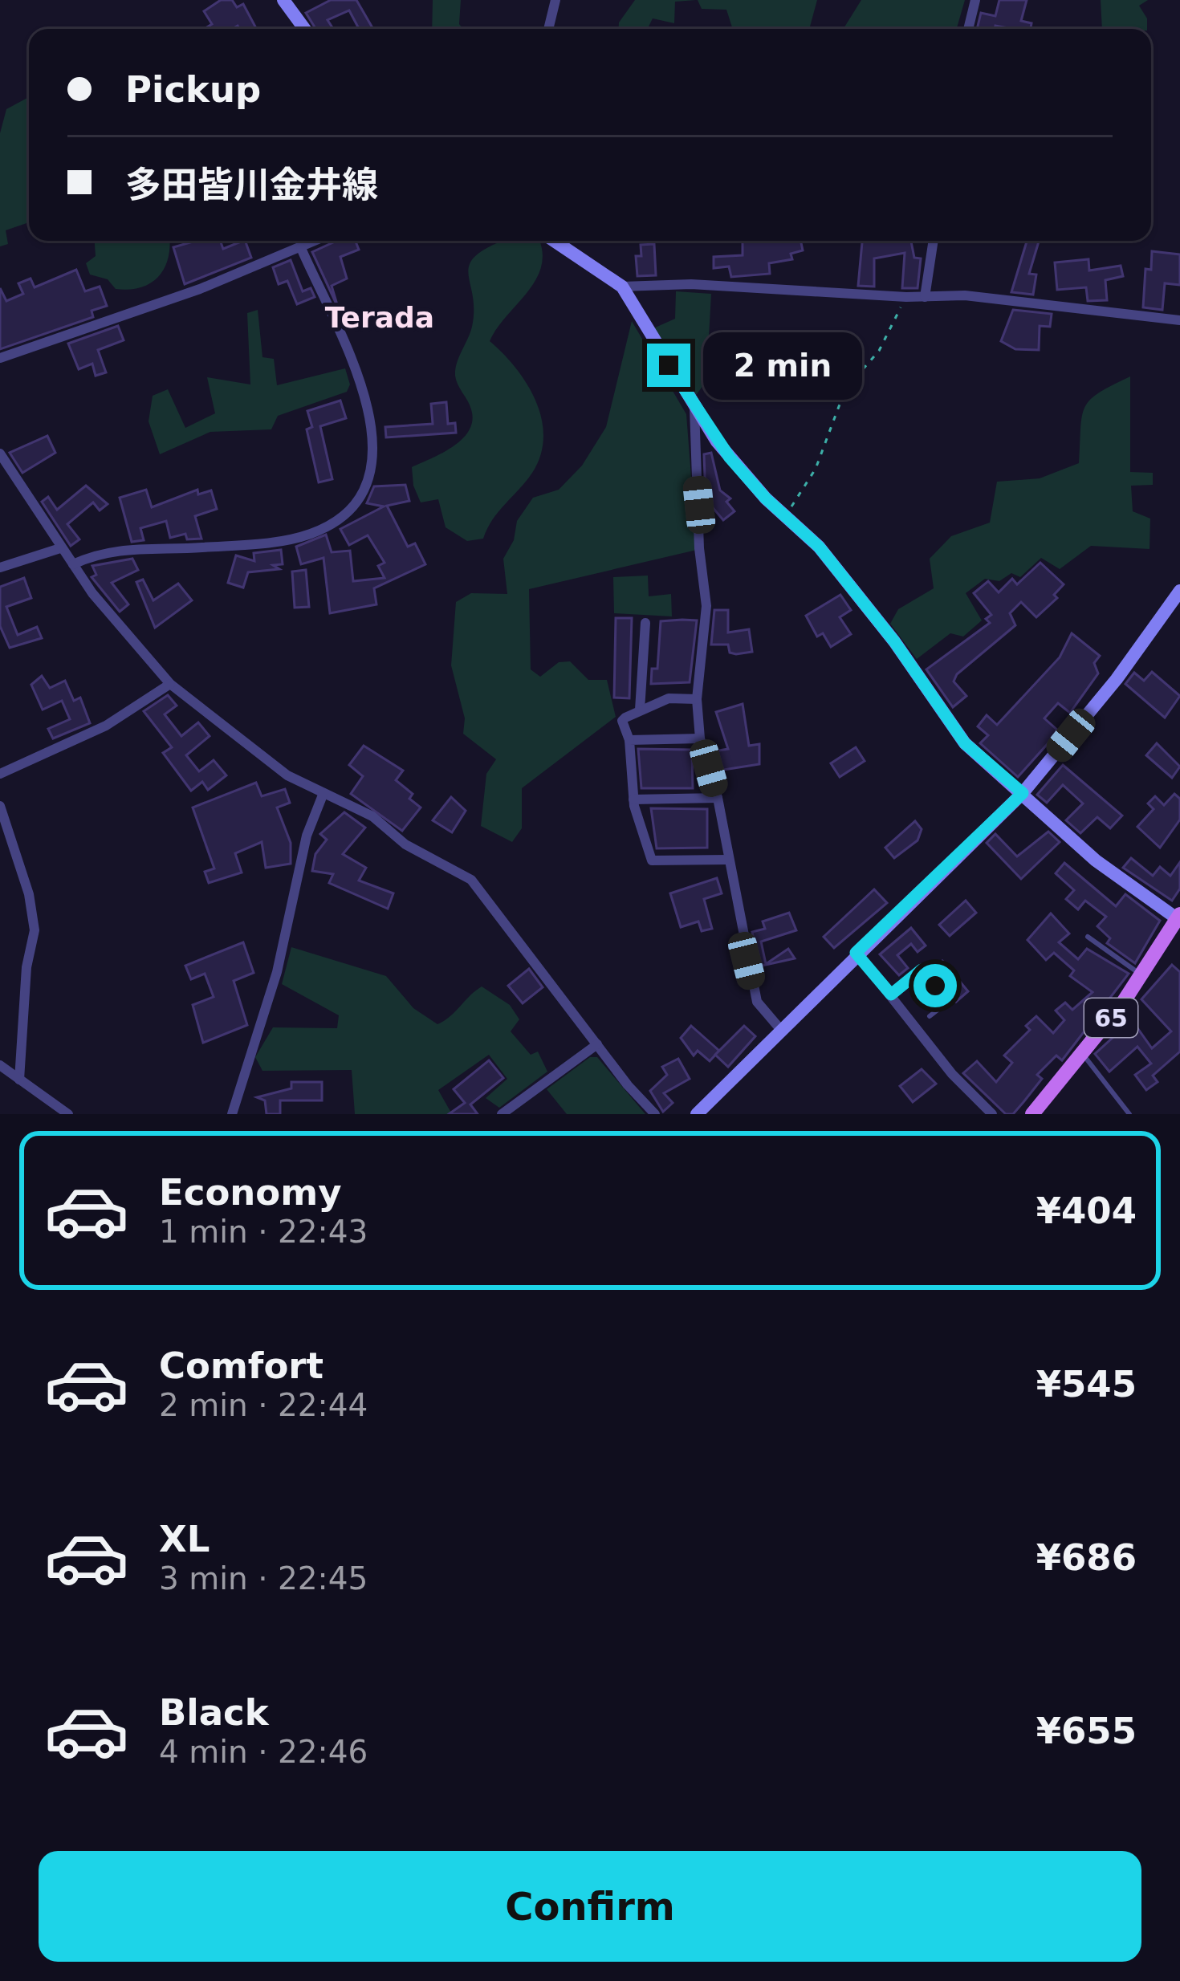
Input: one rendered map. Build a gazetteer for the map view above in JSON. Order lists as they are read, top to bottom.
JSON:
{
  "streets": {
    "main road": ["65"]
  },
  "districts": ["Terada"],
  "page": {
    "banner": ["Pickup", "多田皆川金井線"],
    "bubble": "2 min",
    "list": [
      {
        "name": "Economy",
        "note": "1 min · 22:43",
        "value": "¥404"
      },
      {
        "name": "Comfort",
        "note": "2 min · 22:44",
        "value": "¥545"
      },
      {
        "name": "XL",
        "note": "3 min · 22:45",
        "value": "¥686"
      },
      {
        "name": "Black",
        "note": "4 min · 22:46",
        "value": "¥655"
      }
    ],
    "buttons": "Confirm"
  }
}
